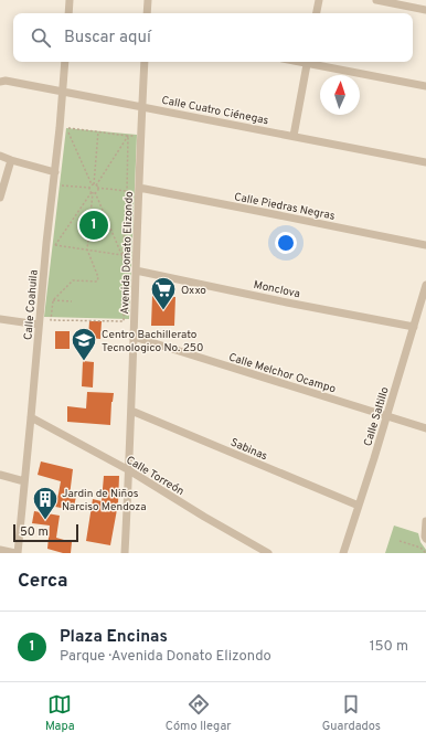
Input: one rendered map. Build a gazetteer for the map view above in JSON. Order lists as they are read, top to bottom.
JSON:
{
  "streets": {
    "street": [
      "Calle Cuatro Ciénegas",
      "Calle Piedras Negras",
      "Avenida Donato Elizondo",
      "Monclova",
      "Calle Coahuila",
      "Calle Melchor Ocampo",
      "Calle Saltillo",
      "Sabinas",
      "Calle Torreón"
    ]
  },
  "crossings": [
    ["Calle Cuatro Ciénegas", "Avenida Donato Elizondo"],
    ["Calle Cuatro Ciénegas", "Calle Coahuila"],
    ["Calle Piedras Negras", "Avenida Donato Elizondo"],
    ["Avenida Donato Elizondo", "Monclova"],
    ["Avenida Donato Elizondo", "Calle Melchor Ocampo"],
    ["Avenida Donato Elizondo", "Sabinas"],
    ["Avenida Donato Elizondo", "Calle Torreón"],
    ["Monclova", "Calle Saltillo"],
    ["Calle Coahuila", "Calle Torreón"],
    ["Calle Melchor Ocampo", "Calle Saltillo"],
    ["Calle Saltillo", "Sabinas"]
  ],
  "places": {
    "supermarket": ["Oxxo"],
    "school or university": ["Centro Bachillerato Tecnologico No. 250"],
    "building": ["Jardin de Niños Narciso Mendoza"]
  },
  "scale_bar": "50 m",
  "north": "top",
  "page": {
    "search": "Buscar aquí",
    "pins": "1",
    "scale": "50 m",
    "heading": "Cerca",
    "list": [
      {
        "mark": "1",
        "name": "Plaza Encinas",
        "note": "Parque · Avenida Donato Elizondo",
        "value": "150 m"
      }
    ],
    "nav": ["Mapa", "Cómo llegar", "Guardados"]
  }
}
